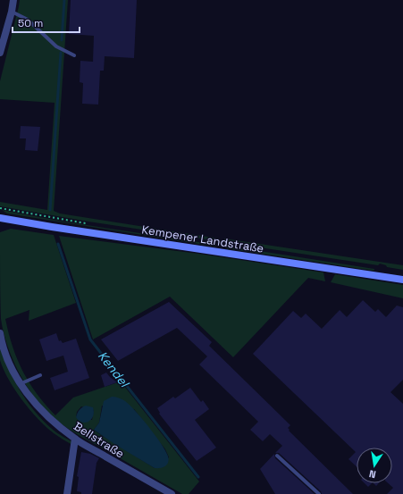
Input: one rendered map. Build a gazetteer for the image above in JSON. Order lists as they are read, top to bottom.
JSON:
{
  "streets": {
    "street": ["Kempener Landstraße", "Bellstraße"]
  },
  "water": ["Kendel"],
  "scale_bar": "50 m",
  "north": "bottom"
}
